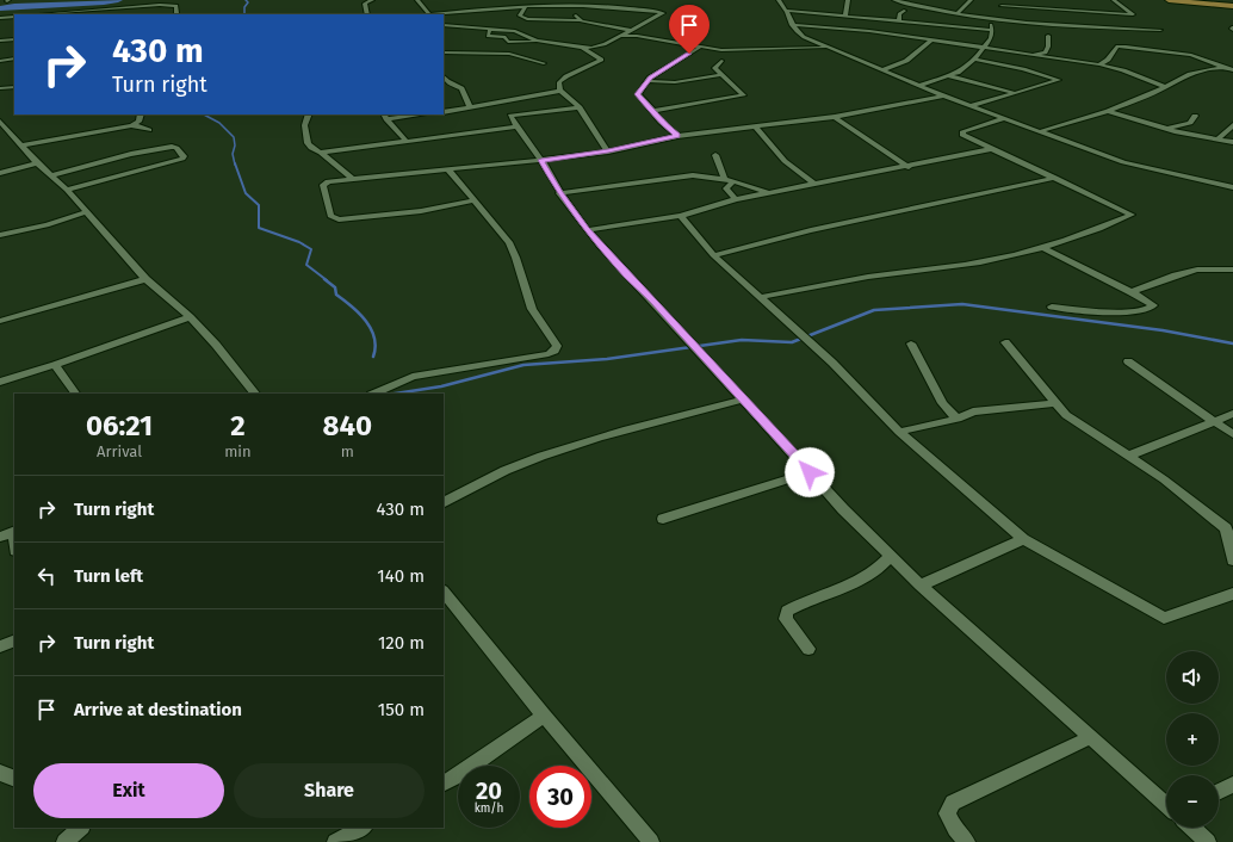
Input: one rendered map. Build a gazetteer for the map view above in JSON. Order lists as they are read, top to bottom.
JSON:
{
  "page": {
    "turn": ["430 m", "Turn right"],
    "eta": [
      "06:21",
      "Arrival",
      "2",
      "min",
      "840",
      "m"
    ],
    "list": [
      {
        "name": "Turn right",
        "value": "430 m"
      },
      {
        "name": "Turn left",
        "value": "140 m"
      },
      {
        "name": "Turn right",
        "value": "120 m"
      },
      {
        "name": "Arrive at destination",
        "value": "150 m"
      }
    ],
    "map_buttons": ["+", "−"],
    "buttons": ["Exit", "Share"],
    "speed": "20 km/h",
    "limit": "30"
  }
}
